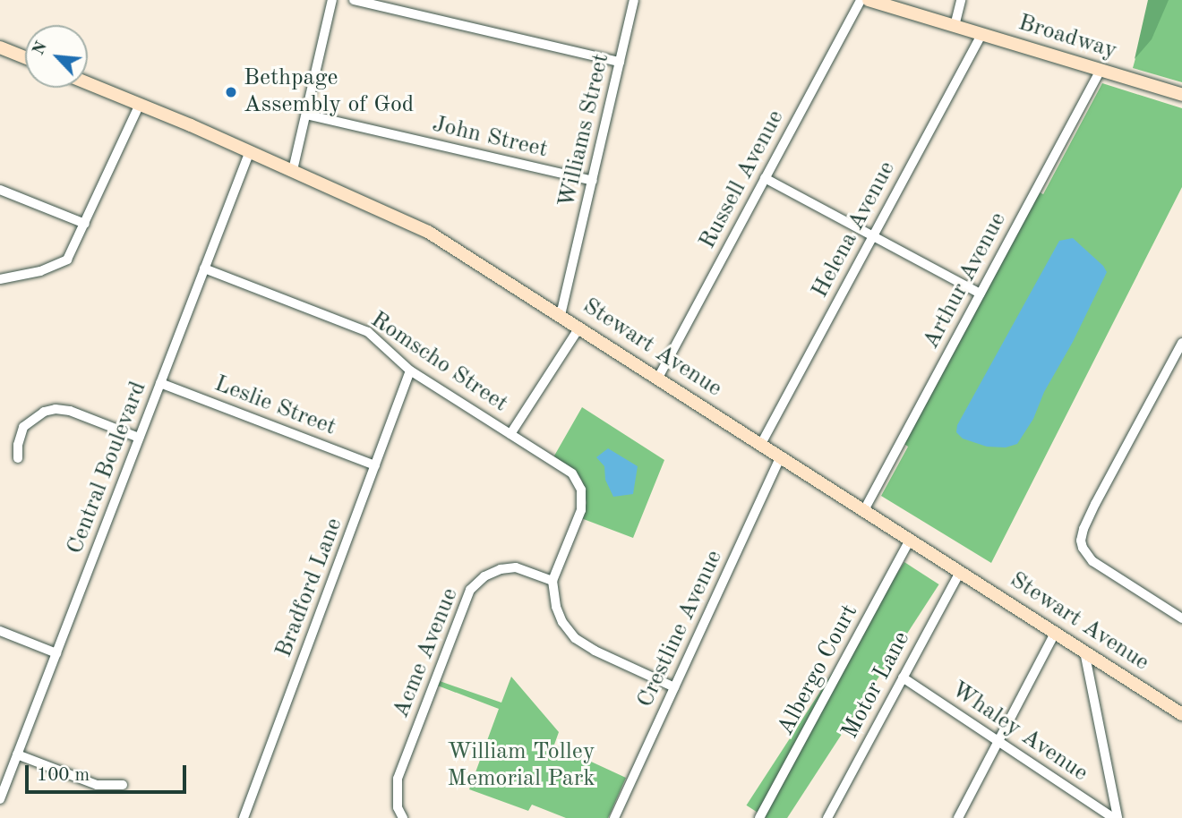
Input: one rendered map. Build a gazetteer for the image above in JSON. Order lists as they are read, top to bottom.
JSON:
{
  "streets": {
    "main road": ["Broadway", "Stewart Avenue"],
    "street": [
      "Williams Street",
      "John Street",
      "Russell Avenue",
      "Helena Avenue",
      "Arthur Avenue",
      "Romscho Street",
      "Leslie Street",
      "Central Boulevard",
      "Bradford Lane",
      "Crestline Avenue",
      "Acme Avenue",
      "Albergo Court",
      "Motor Lane",
      "Whaley Avenue"
    ]
  },
  "crossings": [
    ["Broadway", "Helena Avenue"],
    ["Broadway", "Arthur Avenue"],
    ["Williams Street", "John Street"],
    ["Williams Street", "Stewart Avenue"],
    ["Russell Avenue", "Stewart Avenue"],
    ["Helena Avenue", "Stewart Avenue"],
    ["Arthur Avenue", "Stewart Avenue"],
    ["Stewart Avenue", "Central Boulevard"],
    ["Stewart Avenue", "Crestline Avenue"],
    ["Stewart Avenue", "Albergo Court"],
    ["Stewart Avenue", "Motor Lane"],
    ["Romscho Street", "Central Boulevard"],
    ["Romscho Street", "Bradford Lane"],
    ["Romscho Street", "Acme Avenue"],
    ["Leslie Street", "Central Boulevard"],
    ["Leslie Street", "Bradford Lane"],
    ["Motor Lane", "Whaley Avenue"]
  ],
  "parks": ["William Tolley Memorial Park"],
  "places": ["Bethpage Assembly of God"],
  "scale_bar": "100 m",
  "north": "top left"
}
